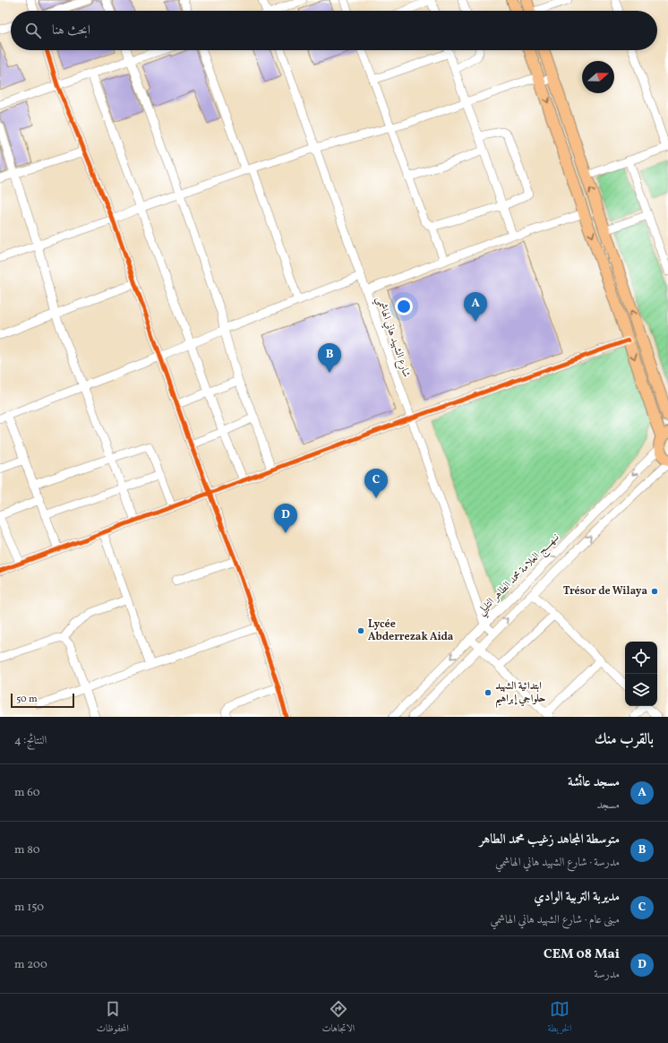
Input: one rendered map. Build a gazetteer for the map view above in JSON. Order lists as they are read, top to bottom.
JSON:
{
  "streets": {
    "street": ["شارع الشهيد هاني الهاشمي", "نــهــــج العلامة محمد الطاهر التليلي"]
  },
  "crossings": [
    ["شارع الشهيد هاني الهاشمي", "نــهــــج العلامة محمد الطاهر التليلي"]
  ],
  "places": ["Trésor de Wilaya", "Lycée Abderrezak Aida", "ابتدائية الشهيد حلواجي إبراهيم"],
  "scale_bar": "50 m",
  "north": "right",
  "page": {
    "search": "ابحث هنا",
    "pins": [
      "A",
      "B",
      "C",
      "D"
    ],
    "scale": "50 m",
    "heading": ["بالقرب منك", "النتائج: 4"],
    "list": [
      {
        "mark": "A",
        "name": "مسجد عائشة",
        "note": "مسجد",
        "value": "60 m"
      },
      {
        "mark": "B",
        "name": "متوسطة المجاهد زغيب محمد الطاهر",
        "note": "مدرسة · شارع الشهيد هاني الهاشمي",
        "value": "80 m"
      },
      {
        "mark": "C",
        "name": "مديربة التربية الوادي",
        "note": "مبنى عام · شارع الشهيد هاني الهاشمي",
        "value": "150 m"
      },
      {
        "mark": "D",
        "name": "CEM 08 Mai",
        "note": "مدرسة",
        "value": "200 m"
      }
    ],
    "nav": ["الخريطة", "الاتجاهات", "المحفوظات"]
  }
}
